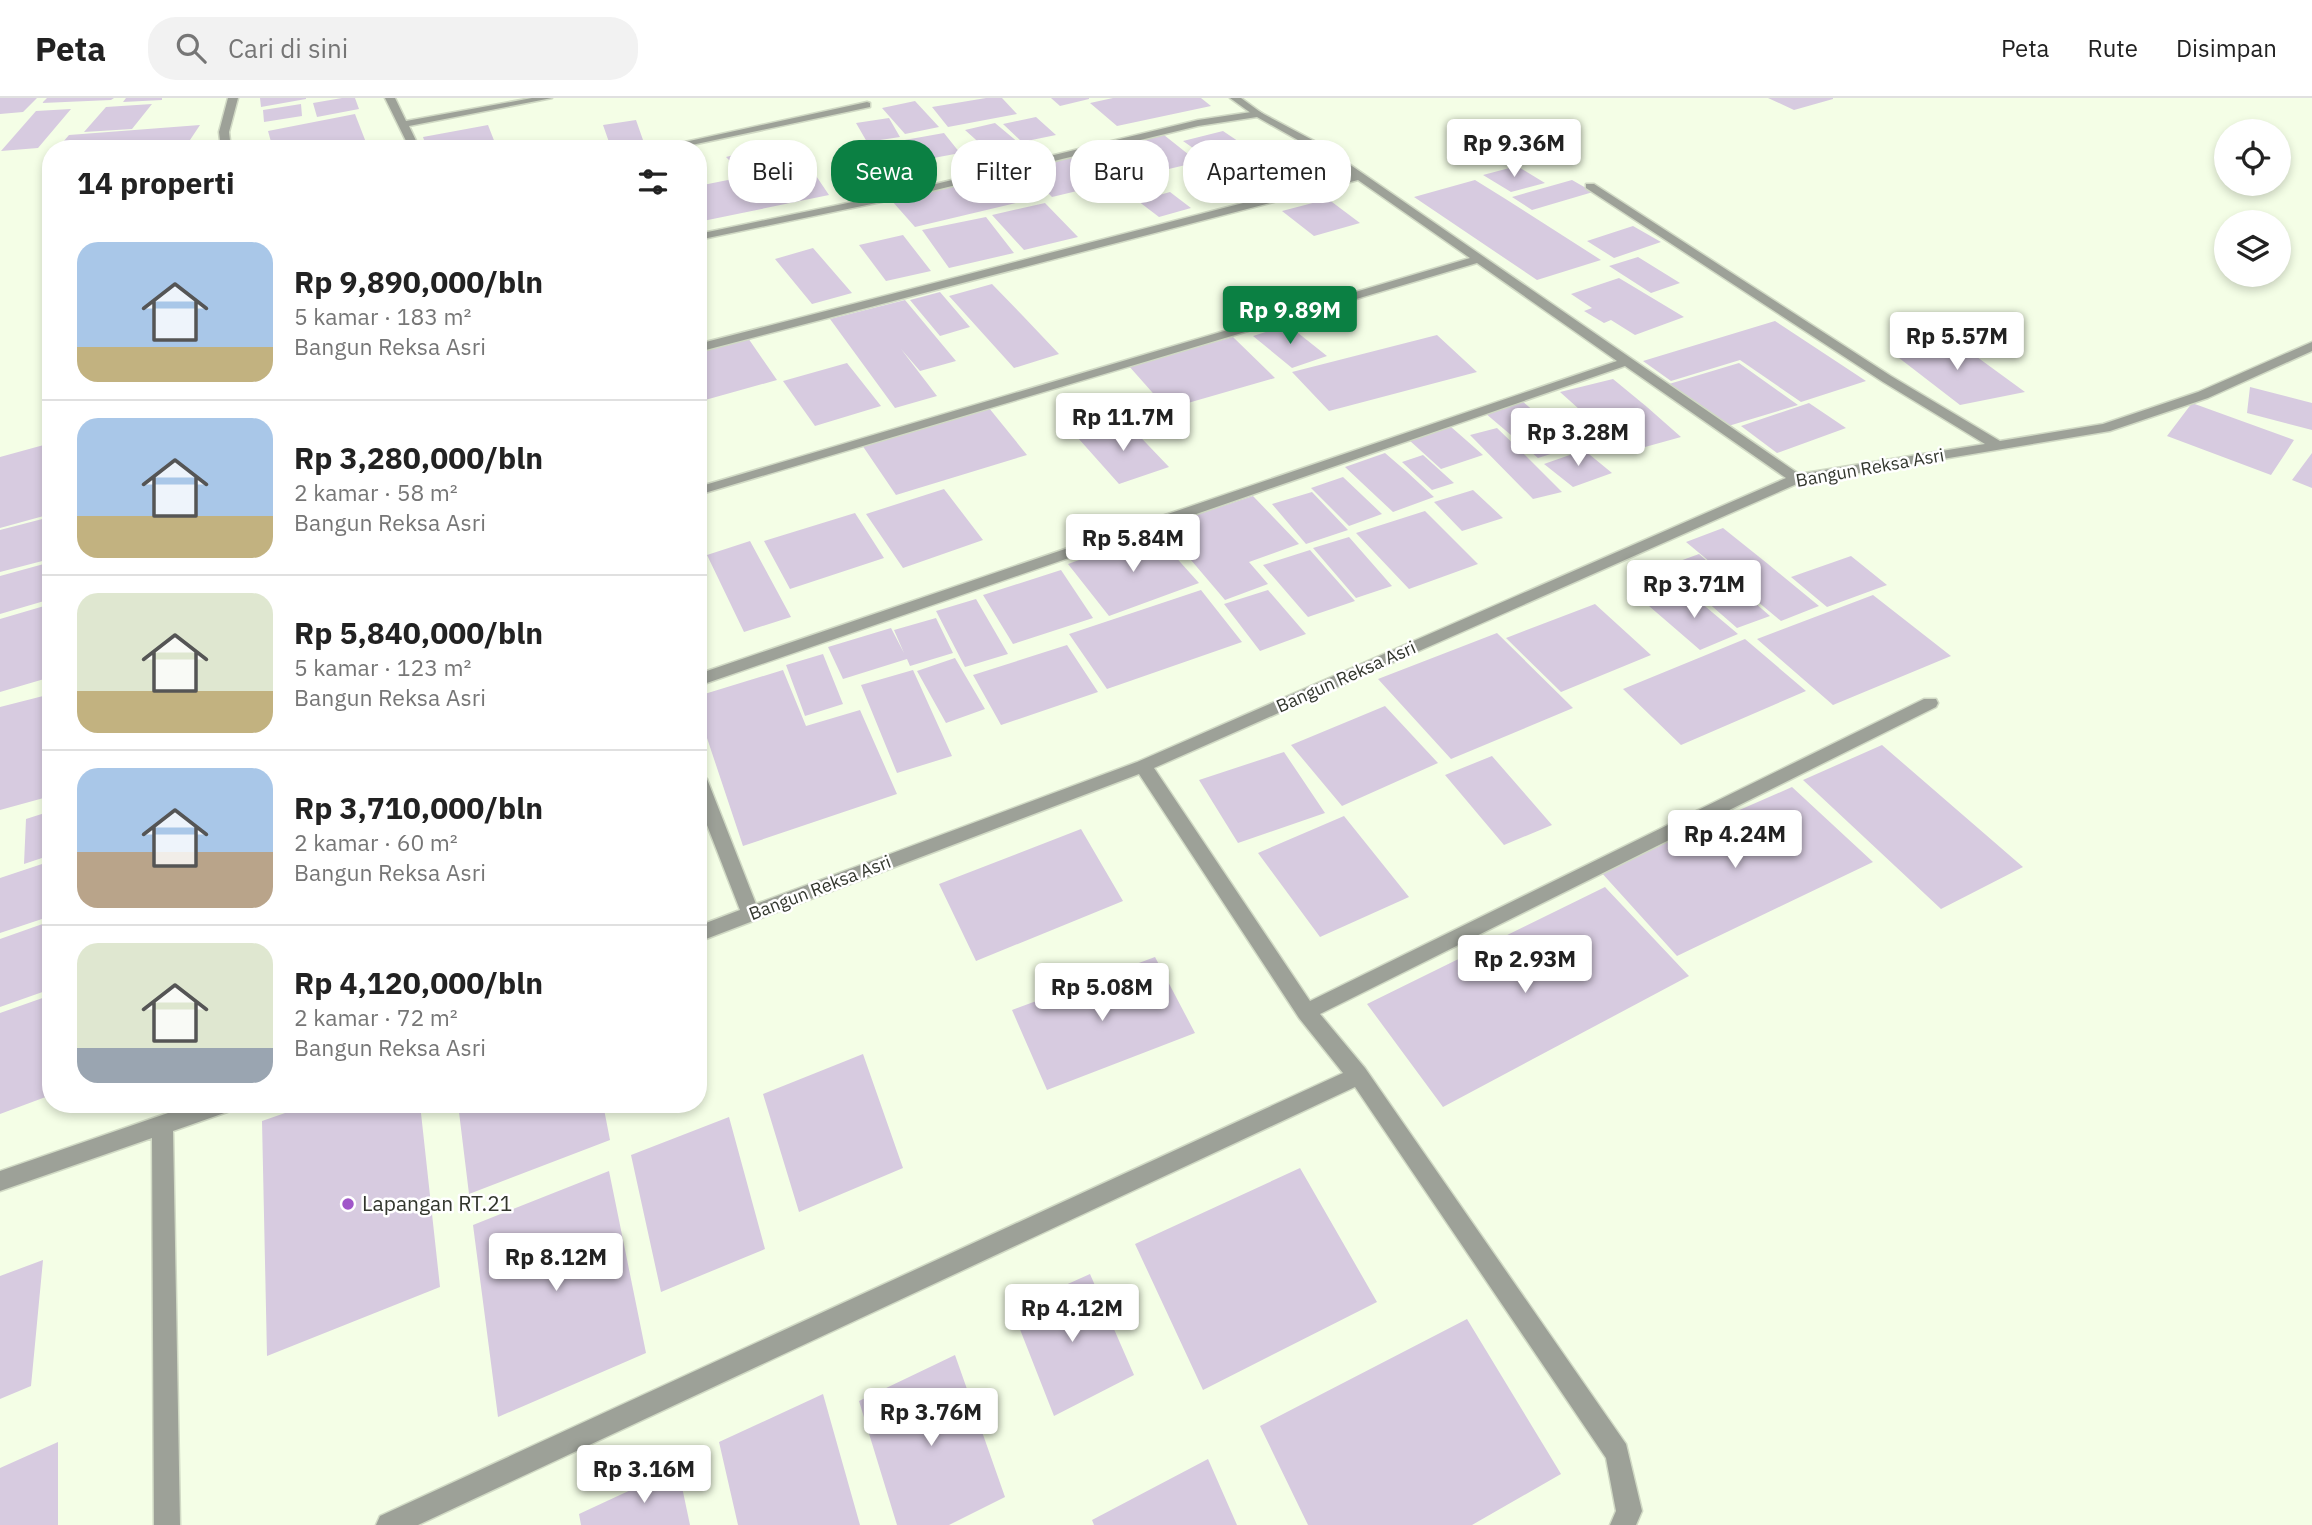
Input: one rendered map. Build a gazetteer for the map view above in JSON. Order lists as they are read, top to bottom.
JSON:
{
  "streets": {
    "street": ["Bangun Reksa Asri"]
  },
  "places": ["Lapangan RT.21"],
  "page": {
    "header": "Peta",
    "search": "Cari di sini",
    "nav": ["Peta", "Rute", "Disimpan"],
    "price": [
      "Rp 9.36M",
      "Rp 9.89M",
      "Rp 5.57M",
      "Rp 11.7M",
      "Rp 3.28M",
      "Rp 5.84M",
      "Rp 3.71M",
      "Rp 4.24M",
      "Rp 2.93M",
      "Rp 5.08M",
      "Rp 8.12M",
      "Rp 4.12M",
      "Rp 3.76M",
      "Rp 3.16M"
    ],
    "chip": [
      "Beli",
      "Sewa",
      "Filter",
      "Baru",
      "Apartemen"
    ],
    "heading": "14 properti",
    "list": [
      {
        "name": "Rp 9,890,000/bln",
        "note": "5 kamar · 183 m² · Bangun Reksa Asri"
      },
      {
        "name": "Rp 3,280,000/bln",
        "note": "2 kamar · 58 m² · Bangun Reksa Asri"
      },
      {
        "name": "Rp 5,840,000/bln",
        "note": "5 kamar · 123 m² · Bangun Reksa Asri"
      },
      {
        "name": "Rp 3,710,000/bln",
        "note": "2 kamar · 60 m² · Bangun Reksa Asri"
      },
      {
        "name": "Rp 4,120,000/bln",
        "note": "2 kamar · 72 m² · Bangun Reksa Asri"
      }
    ]
  }
}
